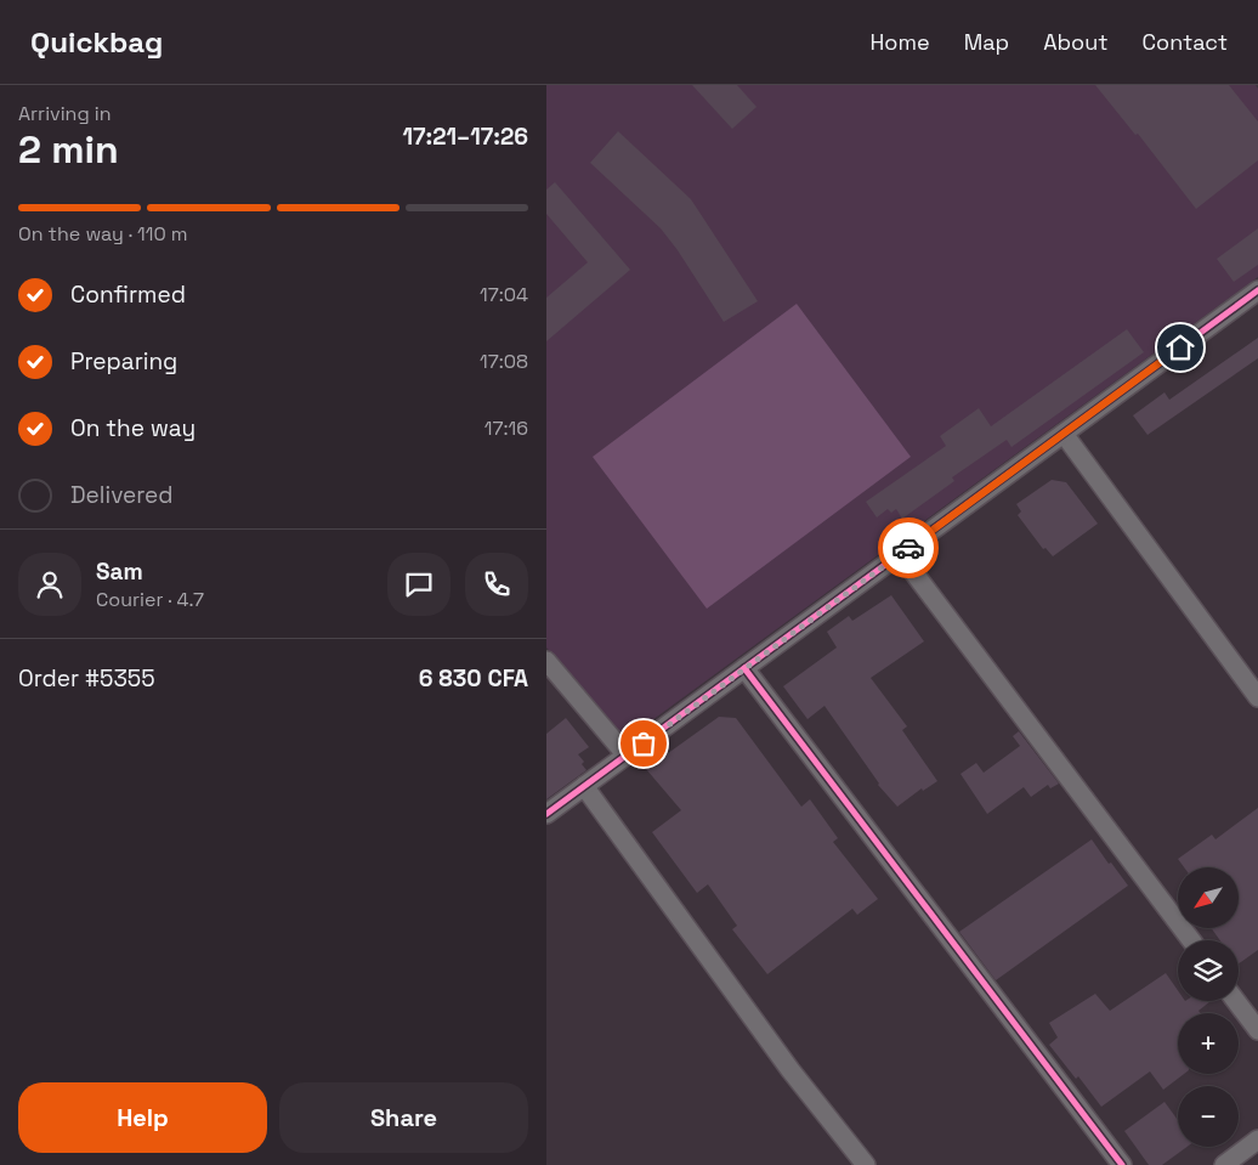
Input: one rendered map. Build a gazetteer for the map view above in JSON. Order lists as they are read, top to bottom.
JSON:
{
  "north": "bottom left",
  "page": {
    "header": "Quickbag",
    "nav": [
      "Home",
      "Map",
      "About",
      "Contact"
    ],
    "heading": ["2 min", "Arriving in", "17:21–17:26"],
    "panel": [
      "Sam",
      "Courier · 4.7",
      "Order #5355",
      "6 830 CFA"
    ],
    "bar": "On the way · 110 m",
    "list": [
      ["Confirmed", "17:04"],
      ["Preparing", "17:08"],
      ["On the way", "17:16"],
      "Delivered"
    ],
    "map_buttons": ["+", "−"],
    "buttons": ["Help", "Share"]
  }
}
